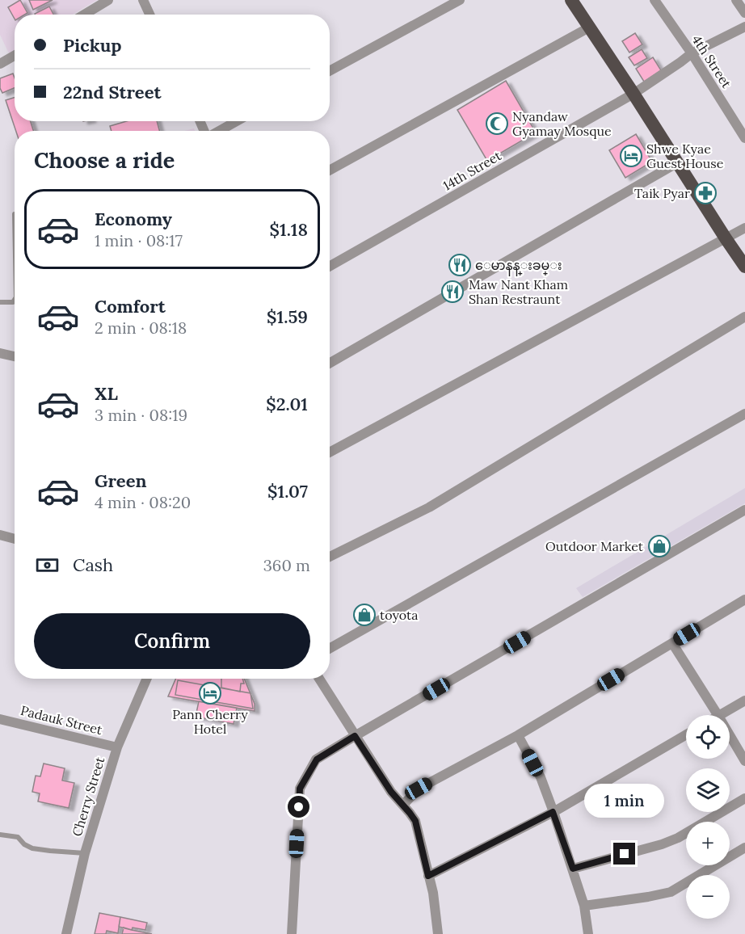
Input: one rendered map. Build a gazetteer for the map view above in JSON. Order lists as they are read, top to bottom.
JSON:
{
  "streets": {
    "street": [
      "4th Street",
      "14th Street",
      "Padauk Street",
      "Cherry Street"
    ]
  },
  "crossings": [
    ["4th Street", "14th Street"],
    ["Padauk Street", "Cherry Street"]
  ],
  "places": {
    "mosque": ["Nyandaw Gyamay Mosque"],
    "hotel": ["Shwe Kyae Guest House", "Pann Cherry Hotel"],
    "pharmacy": ["Taik Pyar"],
    "restaurant": ["ေမာနန္းခမ္း", "Maw Nant Kham Shan Restraunt"],
    "shop": ["Outdoor Market", "toyota"]
  },
  "page": {
    "banner": ["Pickup", "22nd Street"],
    "heading": "Choose a ride",
    "list": [
      {
        "name": "Economy",
        "note": "1 min · 08:17",
        "value": "$1.18"
      },
      {
        "name": "Comfort",
        "note": "2 min · 08:18",
        "value": "$1.59"
      },
      {
        "name": "XL",
        "note": "3 min · 08:19",
        "value": "$2.01"
      },
      {
        "name": "Green",
        "note": "4 min · 08:20",
        "value": "$1.07"
      }
    ],
    "pay": ["Cash", "360 m"],
    "buttons": "Confirm",
    "map_buttons": ["+", "−"],
    "bubble": "1 min"
  }
}
